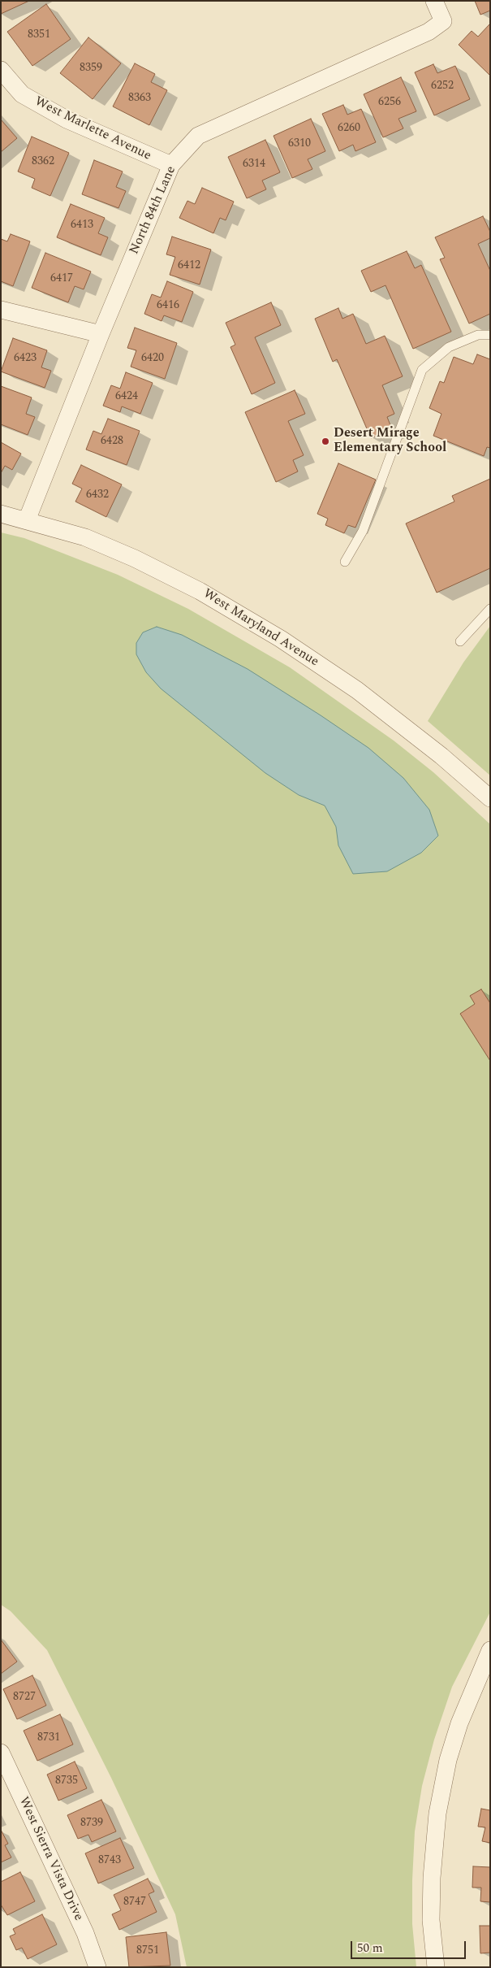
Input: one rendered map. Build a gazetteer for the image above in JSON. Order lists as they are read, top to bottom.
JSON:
{
  "streets": {
    "street": [
      "West Marlette Avenue",
      "North 84th Lane",
      "West Maryland Avenue",
      "West Sierra Vista Drive"
    ]
  },
  "crossings": [
    ["West Marlette Avenue", "North 84th Lane"],
    ["North 84th Lane", "West Maryland Avenue"]
  ],
  "places": ["Desert Mirage Elementary School"],
  "house_numbers": [
    "8351",
    "8359",
    "6252",
    "8363",
    "6256",
    "6260",
    "6310",
    "8362",
    "6314",
    "6413",
    "6412",
    "6417",
    "6416",
    "6423",
    "6420",
    "6424",
    "6428",
    "6432",
    "8727",
    "8731",
    "8735",
    "8739",
    "8743",
    "8747",
    "8751"
  ],
  "scale_bar": "50 m"
}
